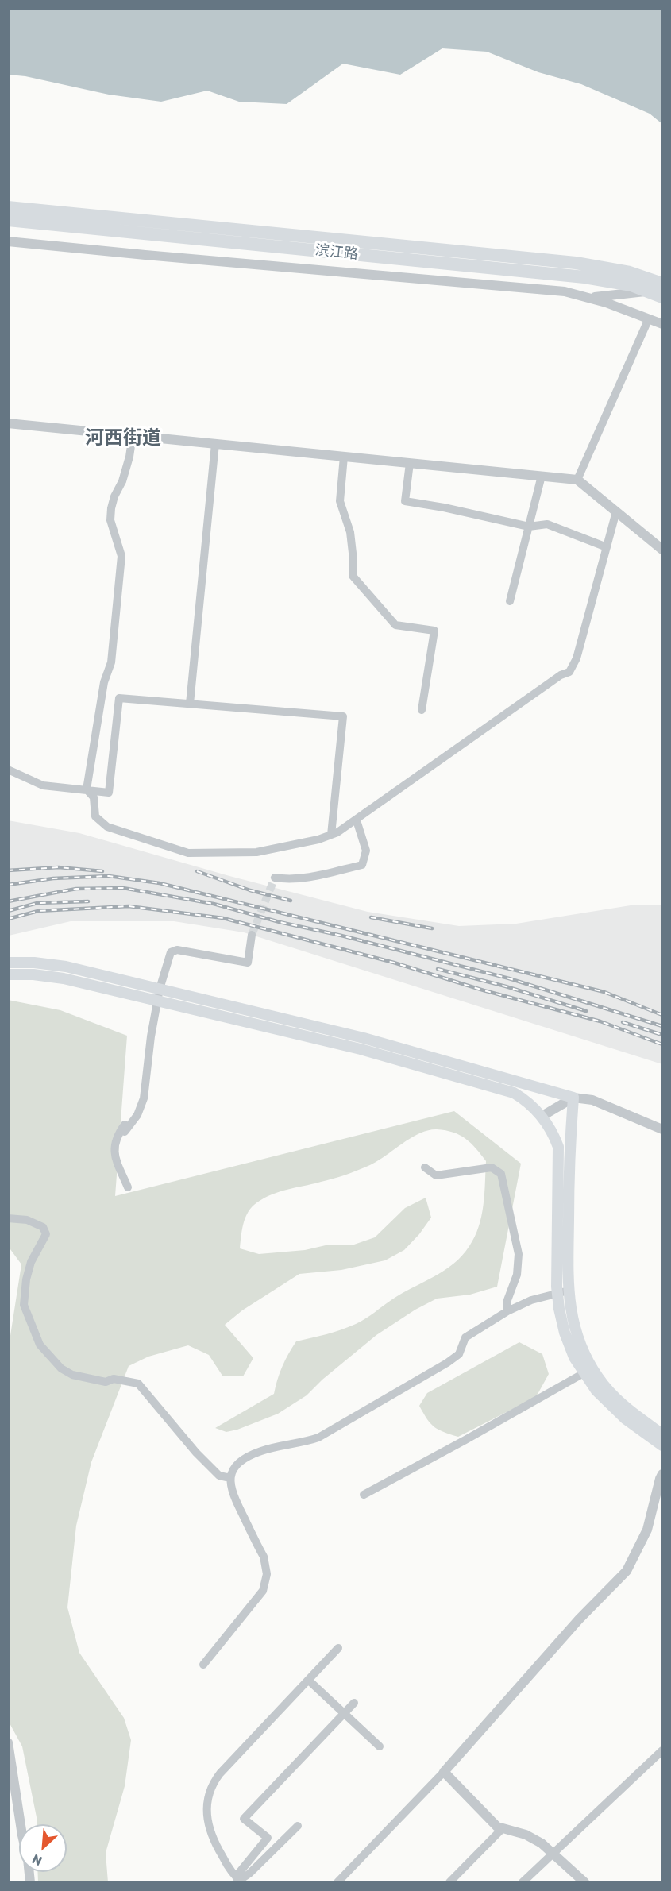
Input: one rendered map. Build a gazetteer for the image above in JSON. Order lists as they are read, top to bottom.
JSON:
{
  "streets": {
    "highway": ["滨江路"]
  },
  "districts": ["河西街道"],
  "north": "bottom left"
}
